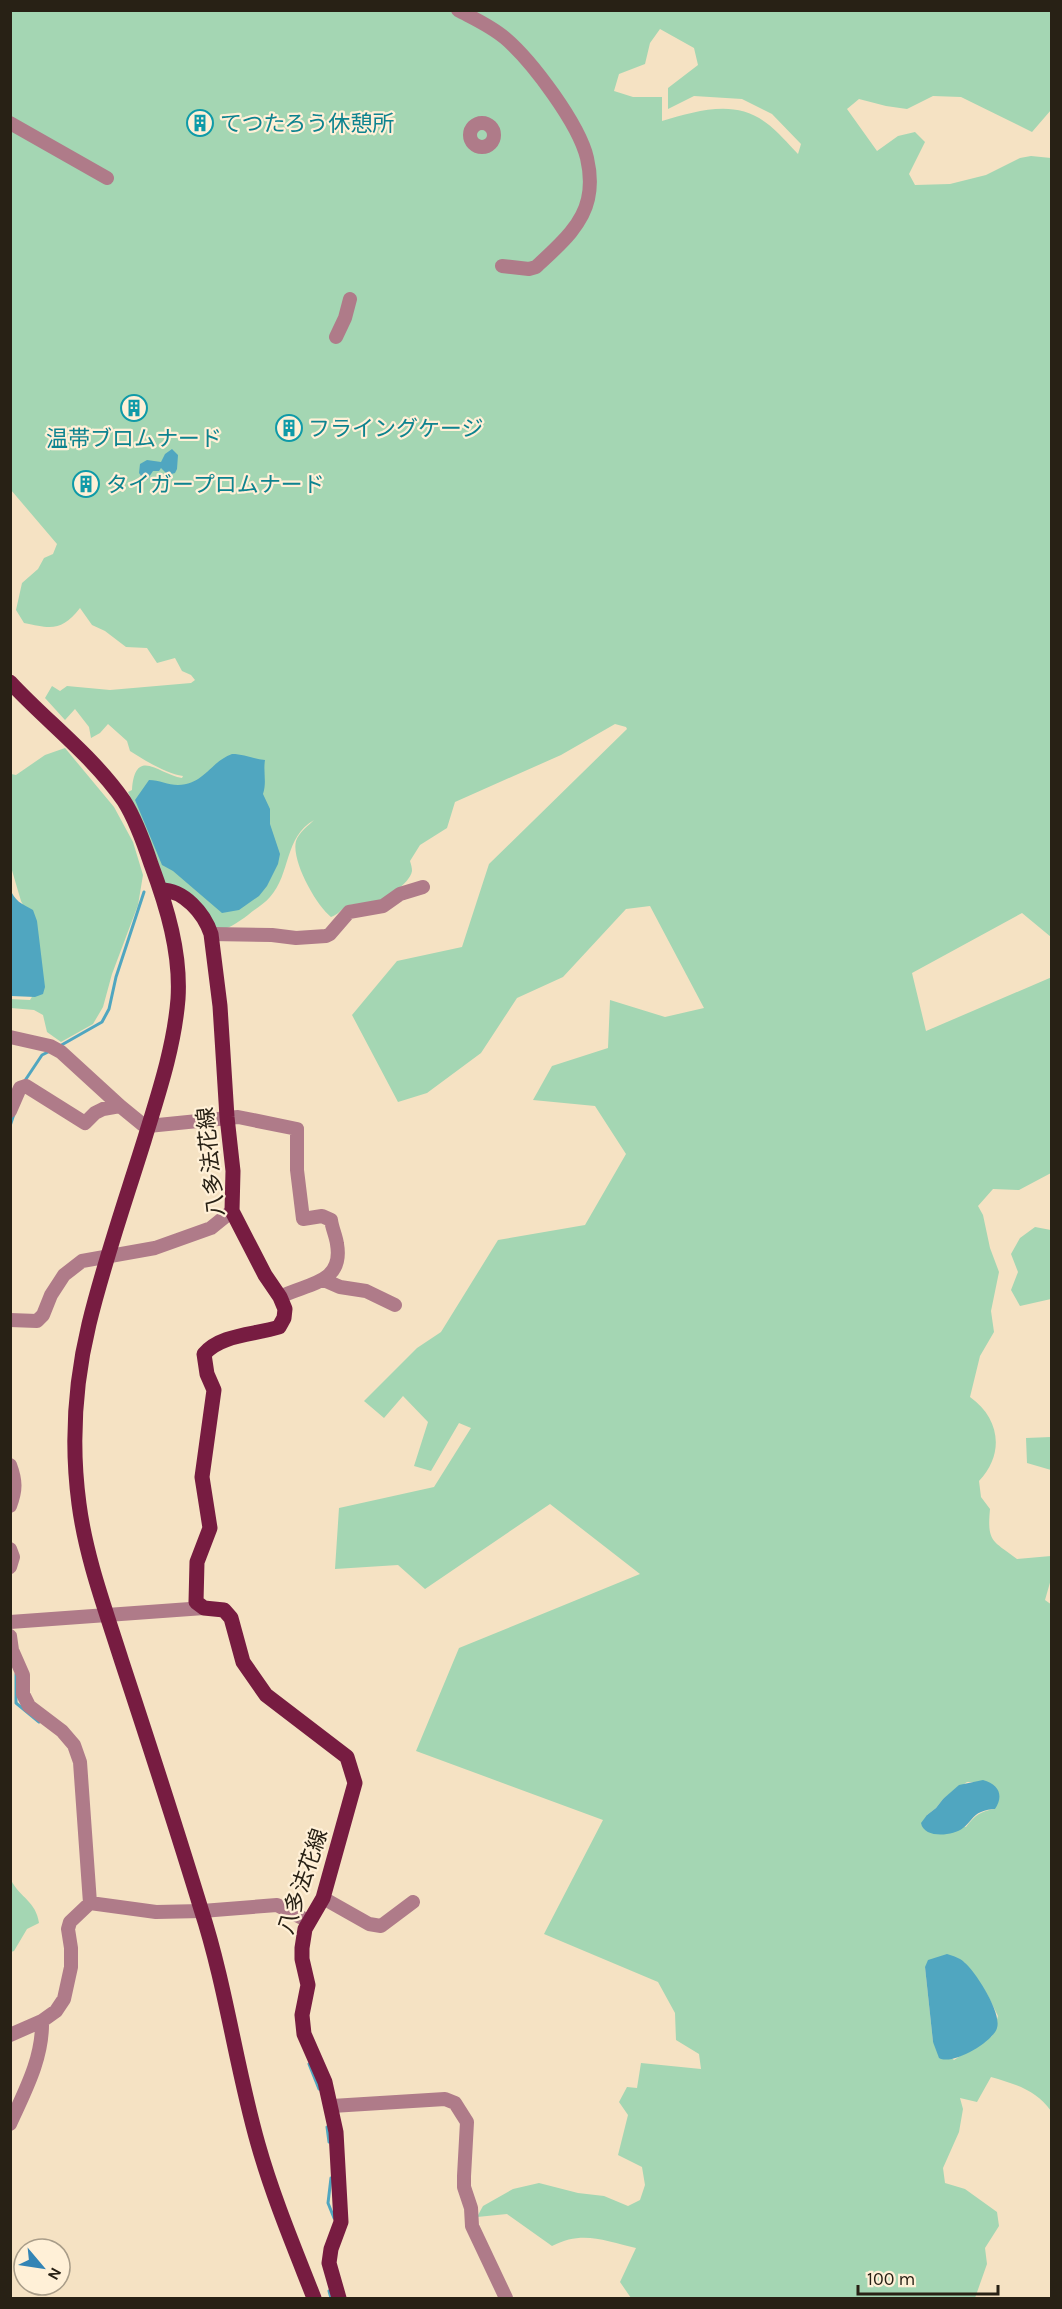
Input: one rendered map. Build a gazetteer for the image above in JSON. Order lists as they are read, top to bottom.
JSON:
{
  "streets": {
    "main road": ["八多法花線"]
  },
  "places": {
    "building": [
      "てつたろう休憩所",
      "温帯ブロムナード",
      "フライングケージ",
      "タイガープロムナード"
    ]
  },
  "scale_bar": "100 m",
  "north": "bottom right"
}
